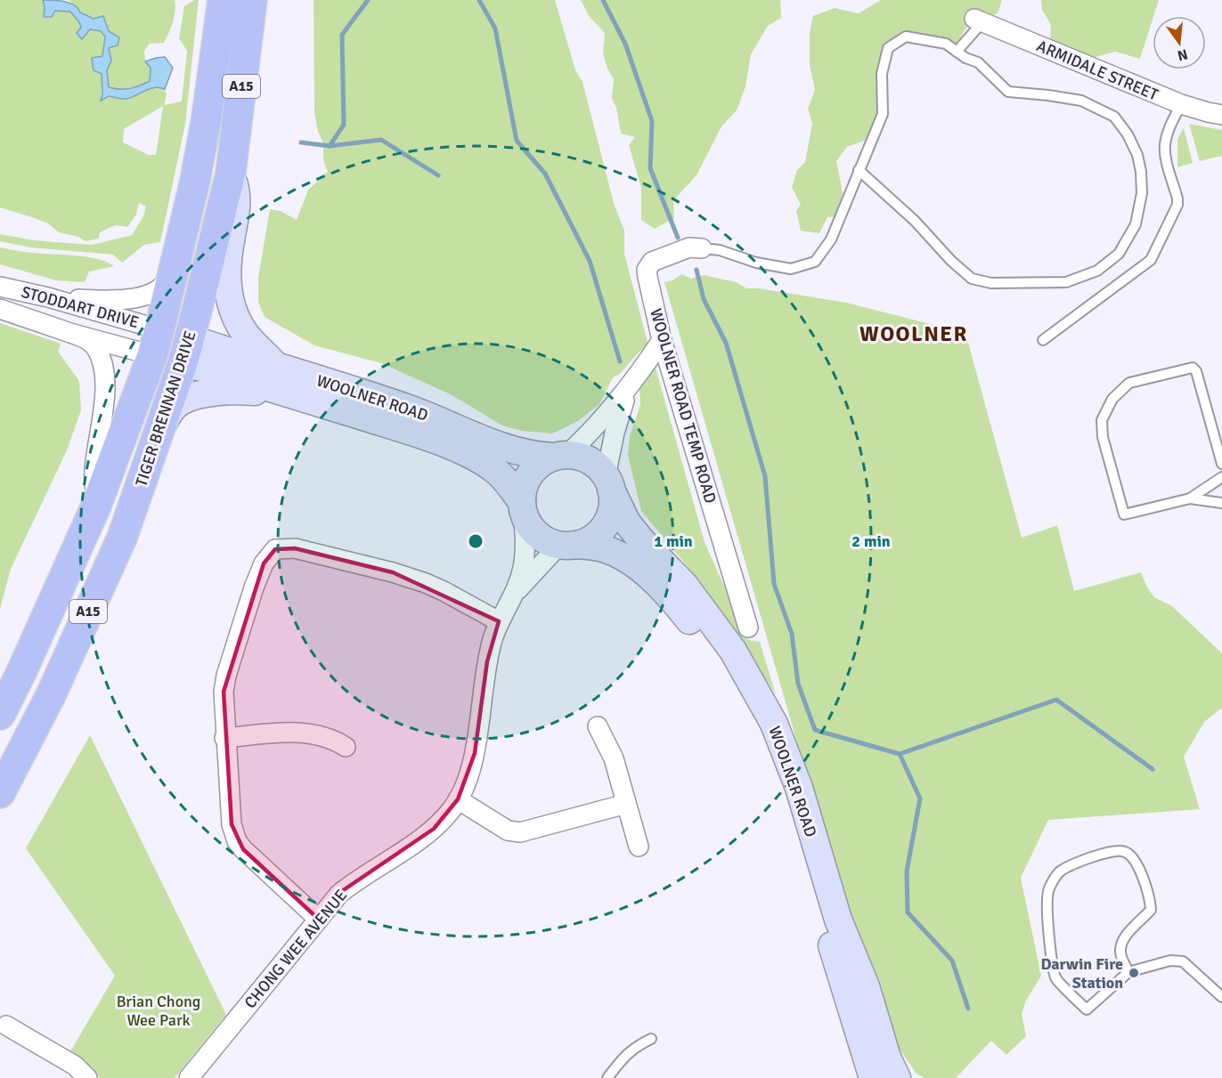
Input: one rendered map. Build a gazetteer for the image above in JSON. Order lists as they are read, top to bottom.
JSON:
{
  "streets": {
    "main road": ["A15", "WOOLNER ROAD", "TIGER BRENNAN DRIVE"],
    "street": [
      "ARMIDALE STREET",
      "STODDART DRIVE",
      "WOOLNER ROAD TEMP ROAD",
      "CHONG WEE AVENUE"
    ]
  },
  "crossings": [
    ["STODDART DRIVE", "TIGER BRENNAN DRIVE"],
    ["WOOLNER ROAD", "TIGER BRENNAN DRIVE"],
    ["WOOLNER ROAD", "CHONG WEE AVENUE"]
  ],
  "districts": ["WOOLNER"],
  "parks": ["Brian Chong Wee Park"],
  "places": ["Darwin Fire Station"],
  "north": "bottom",
  "rings": ["1 min", "2 min"]
}
